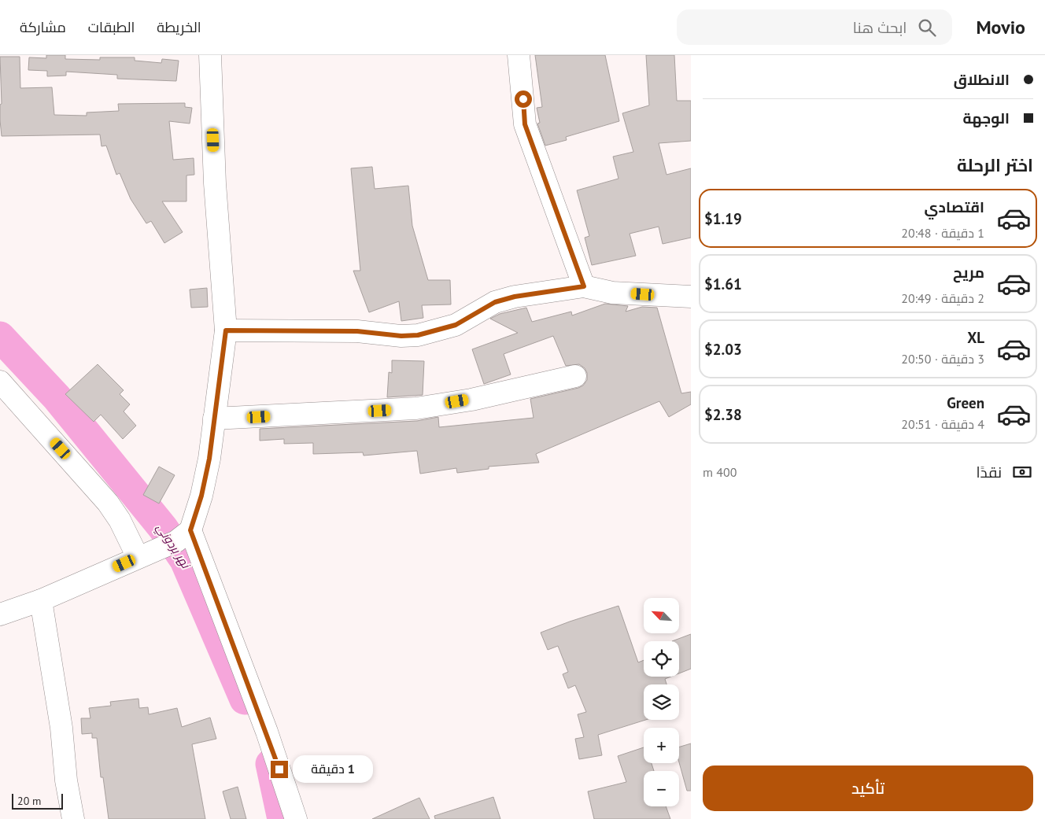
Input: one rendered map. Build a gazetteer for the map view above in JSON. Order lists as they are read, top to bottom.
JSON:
{
  "water": ["نهر بردوني"],
  "scale_bar": "20 m",
  "north": "top left",
  "page": {
    "header": "Movio",
    "search": "ابحث هنا",
    "nav": ["الخريطة", "الطبقات", "مشاركة"],
    "banner": ["الانطلاق", "الوجهة"],
    "heading": "اختر الرحلة",
    "list": [
      {
        "name": "اقتصادي",
        "note": "1 دقيقة · 20:48",
        "value": "$1.19"
      },
      {
        "name": "مريح",
        "note": "2 دقيقة · 20:49",
        "value": "$1.61"
      },
      {
        "name": "XL",
        "note": "3 دقيقة · 20:50",
        "value": "$2.03"
      },
      {
        "name": "Green",
        "note": "4 دقيقة · 20:51",
        "value": "$2.38"
      }
    ],
    "pay": ["نقدًا", "400 m"],
    "map_buttons": ["+", "−"],
    "bubble": "1 دقيقة",
    "buttons": "تأكيد",
    "scale": "20 m"
  }
}
